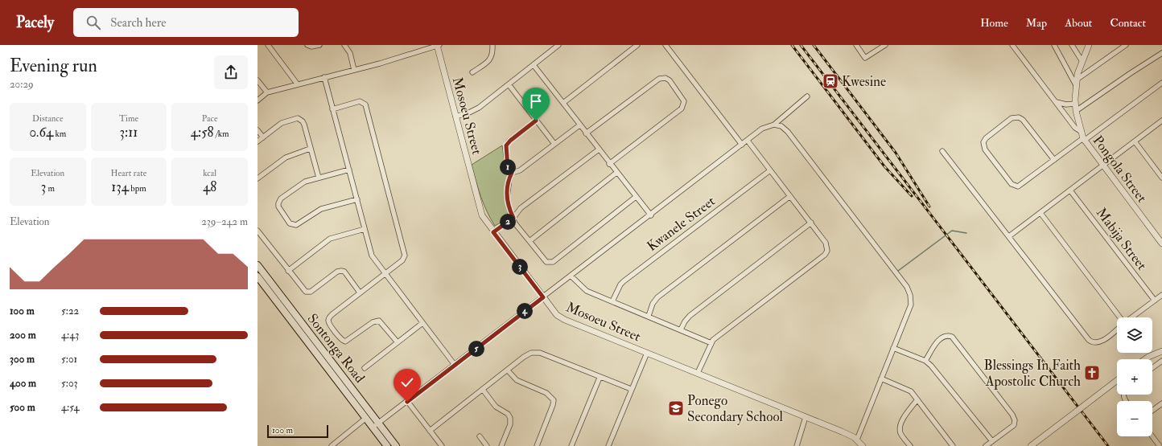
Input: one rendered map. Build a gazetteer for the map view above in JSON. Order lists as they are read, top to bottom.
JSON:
{
  "streets": {
    "main road": ["Sontonga Road"],
    "street": [
      "Mosoeu Street",
      "Pongola Street",
      "Kwanele Street",
      "Mabija Street"
    ]
  },
  "places": {
    "station": ["Kwesine"],
    "church": ["Blessings In Faith Apostolic Church"],
    "school or university": ["Ponego Secondary School"]
  },
  "scale_bar": "100 m",
  "page": {
    "header": "Pacely",
    "search": "Search here",
    "nav": [
      "Home",
      "Map",
      "About",
      "Contact"
    ],
    "heading": ["Evening run", "20:29"],
    "stats": [
      ["Distance", "0.64 km"],
      ["Time", "3:11"],
      ["Pace", "4:58 /km"],
      ["Elevation", "3 m"],
      ["Heart rate", "134 bpm"],
      ["kcal", "48"]
    ],
    "pins": [
      "1",
      "2",
      "3",
      "4",
      "5"
    ],
    "chart": ["Elevation", "239–242 m"],
    "list": [
      {
        "name": "100 m",
        "note": "5:22"
      },
      {
        "name": "200 m",
        "note": "4:43"
      },
      {
        "name": "300 m",
        "note": "5:01"
      },
      {
        "name": "400 m",
        "note": "5:03"
      },
      {
        "name": "500 m",
        "note": "4:54"
      }
    ],
    "map_buttons": ["+", "−"],
    "scale": "100 m"
  }
}
